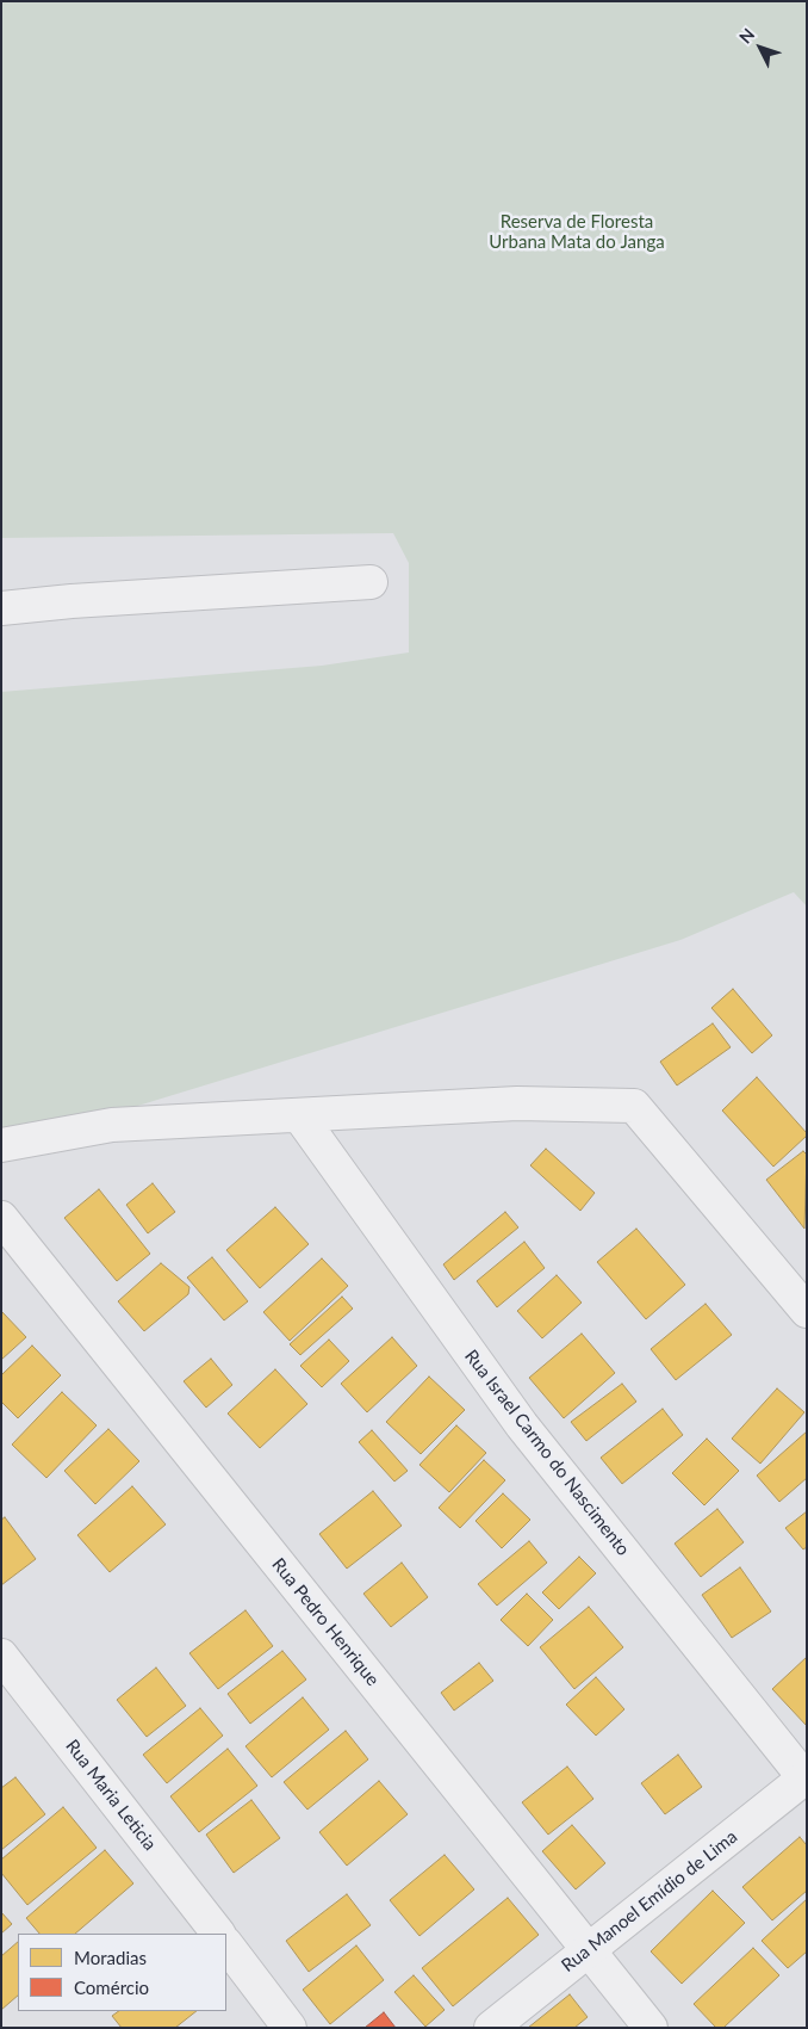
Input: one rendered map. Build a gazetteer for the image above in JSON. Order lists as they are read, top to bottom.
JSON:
{
  "streets": {
    "street": [
      "Rua Israel Carmo do Nascimento",
      "Rua Pedro Henrique",
      "Rua Maria Leticia",
      "Rua Manoel Emídio de Lima"
    ]
  },
  "crossings": [
    ["Rua Israel Carmo do Nascimento", "Rua Manoel Emídio de Lima"],
    ["Rua Pedro Henrique", "Rua Manoel Emídio de Lima"]
  ],
  "parks": ["Reserva de Floresta Urbana Mata do Janga"],
  "legend": ["Moradias", "Comércio"],
  "north": "top left"
}
